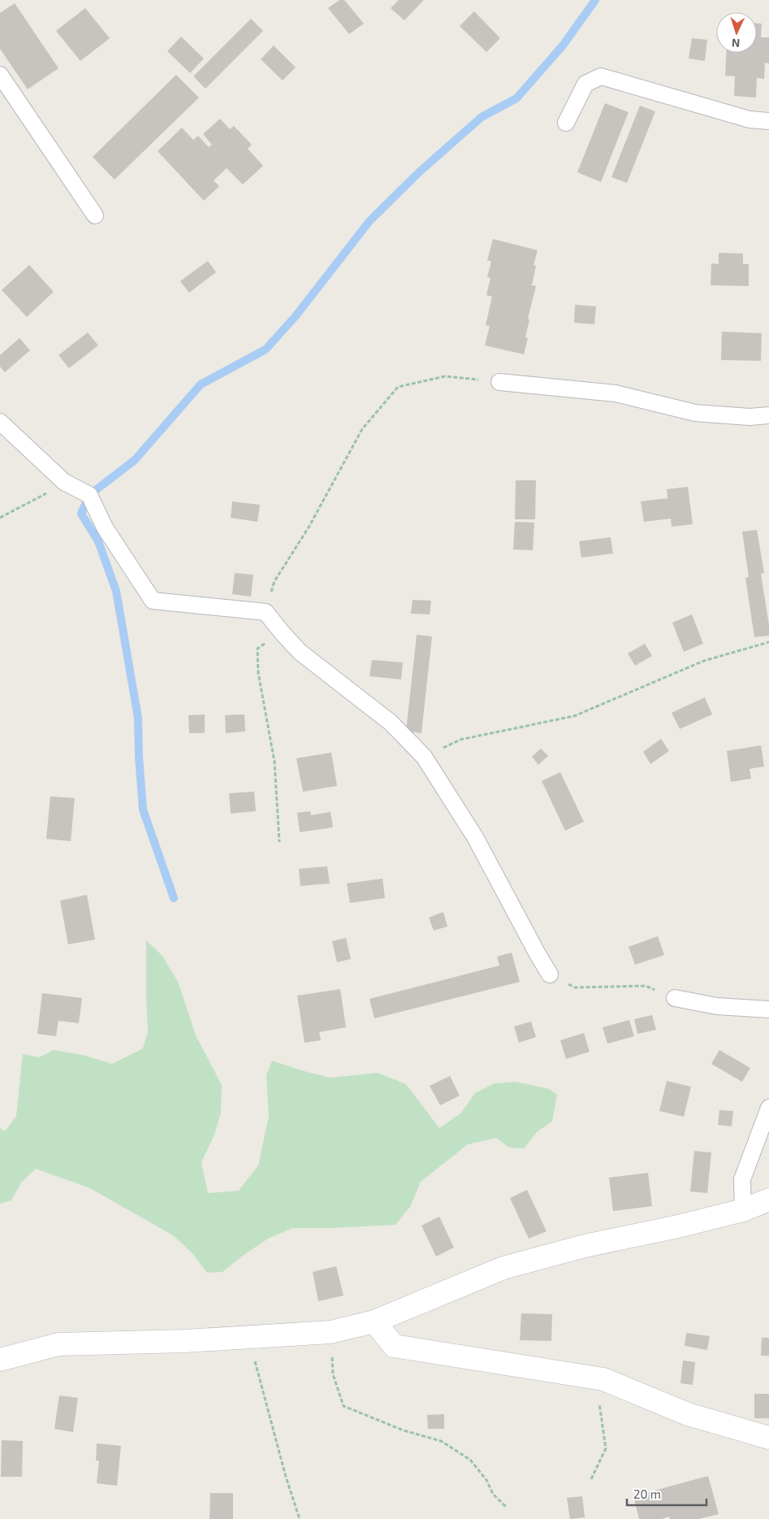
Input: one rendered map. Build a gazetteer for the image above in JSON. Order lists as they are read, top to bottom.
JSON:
{
  "scale_bar": "20 m",
  "north": "bottom"
}
